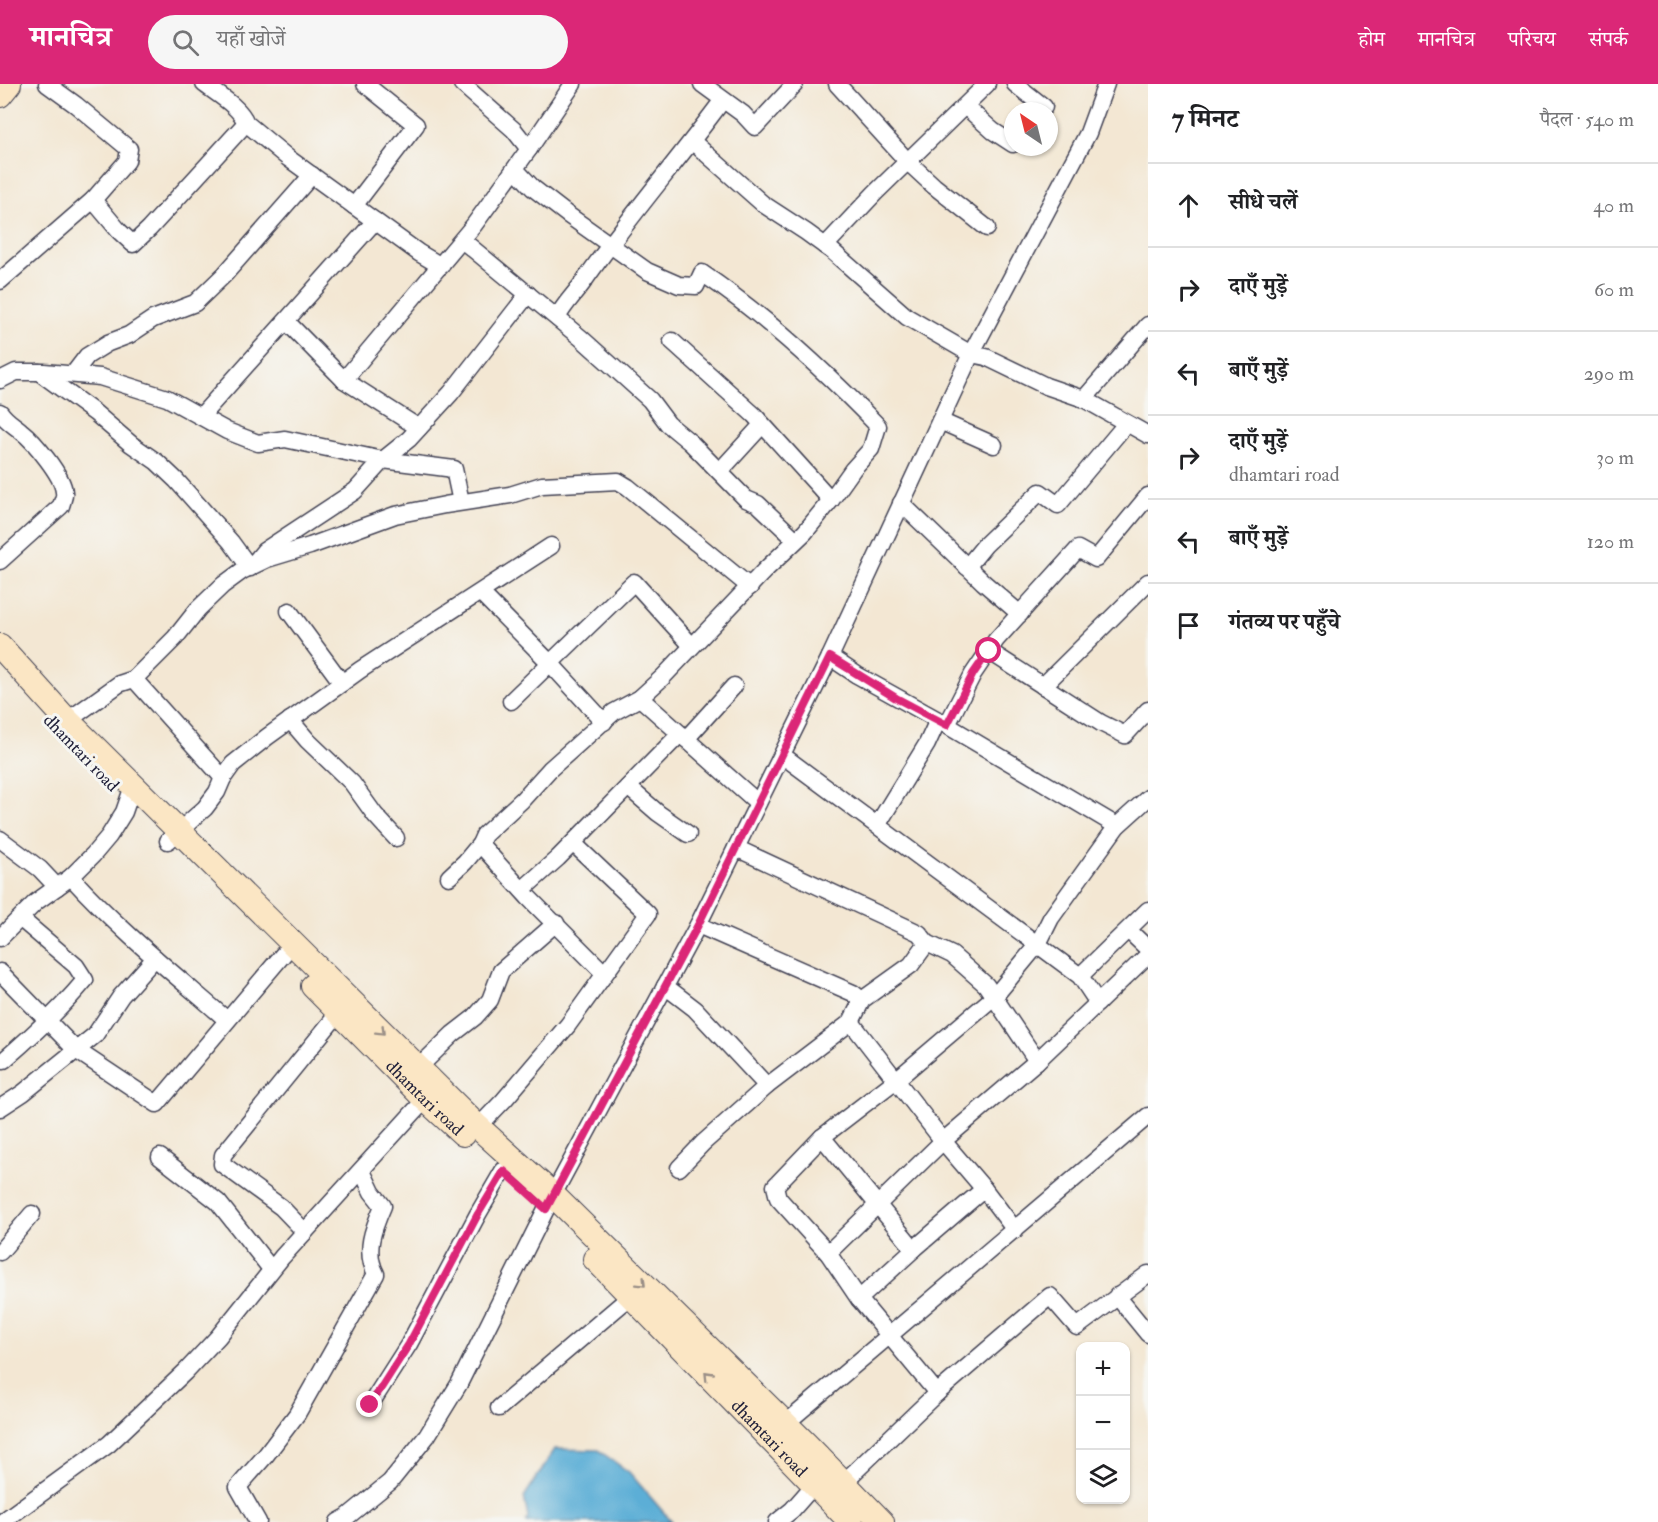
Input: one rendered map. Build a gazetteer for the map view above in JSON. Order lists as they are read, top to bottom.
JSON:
{
  "streets": {
    "main road": ["dhamtari road"]
  },
  "north": "top left",
  "page": {
    "header": "मानचित्र",
    "search": "यहाँ खोजें",
    "nav": [
      "होम",
      "मानचित्र",
      "परिचय",
      "संपर्क"
    ],
    "heading": ["7 मिनट", "पैदल · 540 m"],
    "list": [
      ["सीधे चलें", "40 m"],
      ["दाएँ मुड़ें", "60 m"],
      ["बाएँ मुड़ें", "290 m"],
      ["दाएँ मुड़ें", "dhamtari road", "30 m"],
      ["बाएँ मुड़ें", "120 m"],
      "गंतव्य पर पहुँचे"
    ],
    "map_buttons": ["+", "−"]
  }
}
